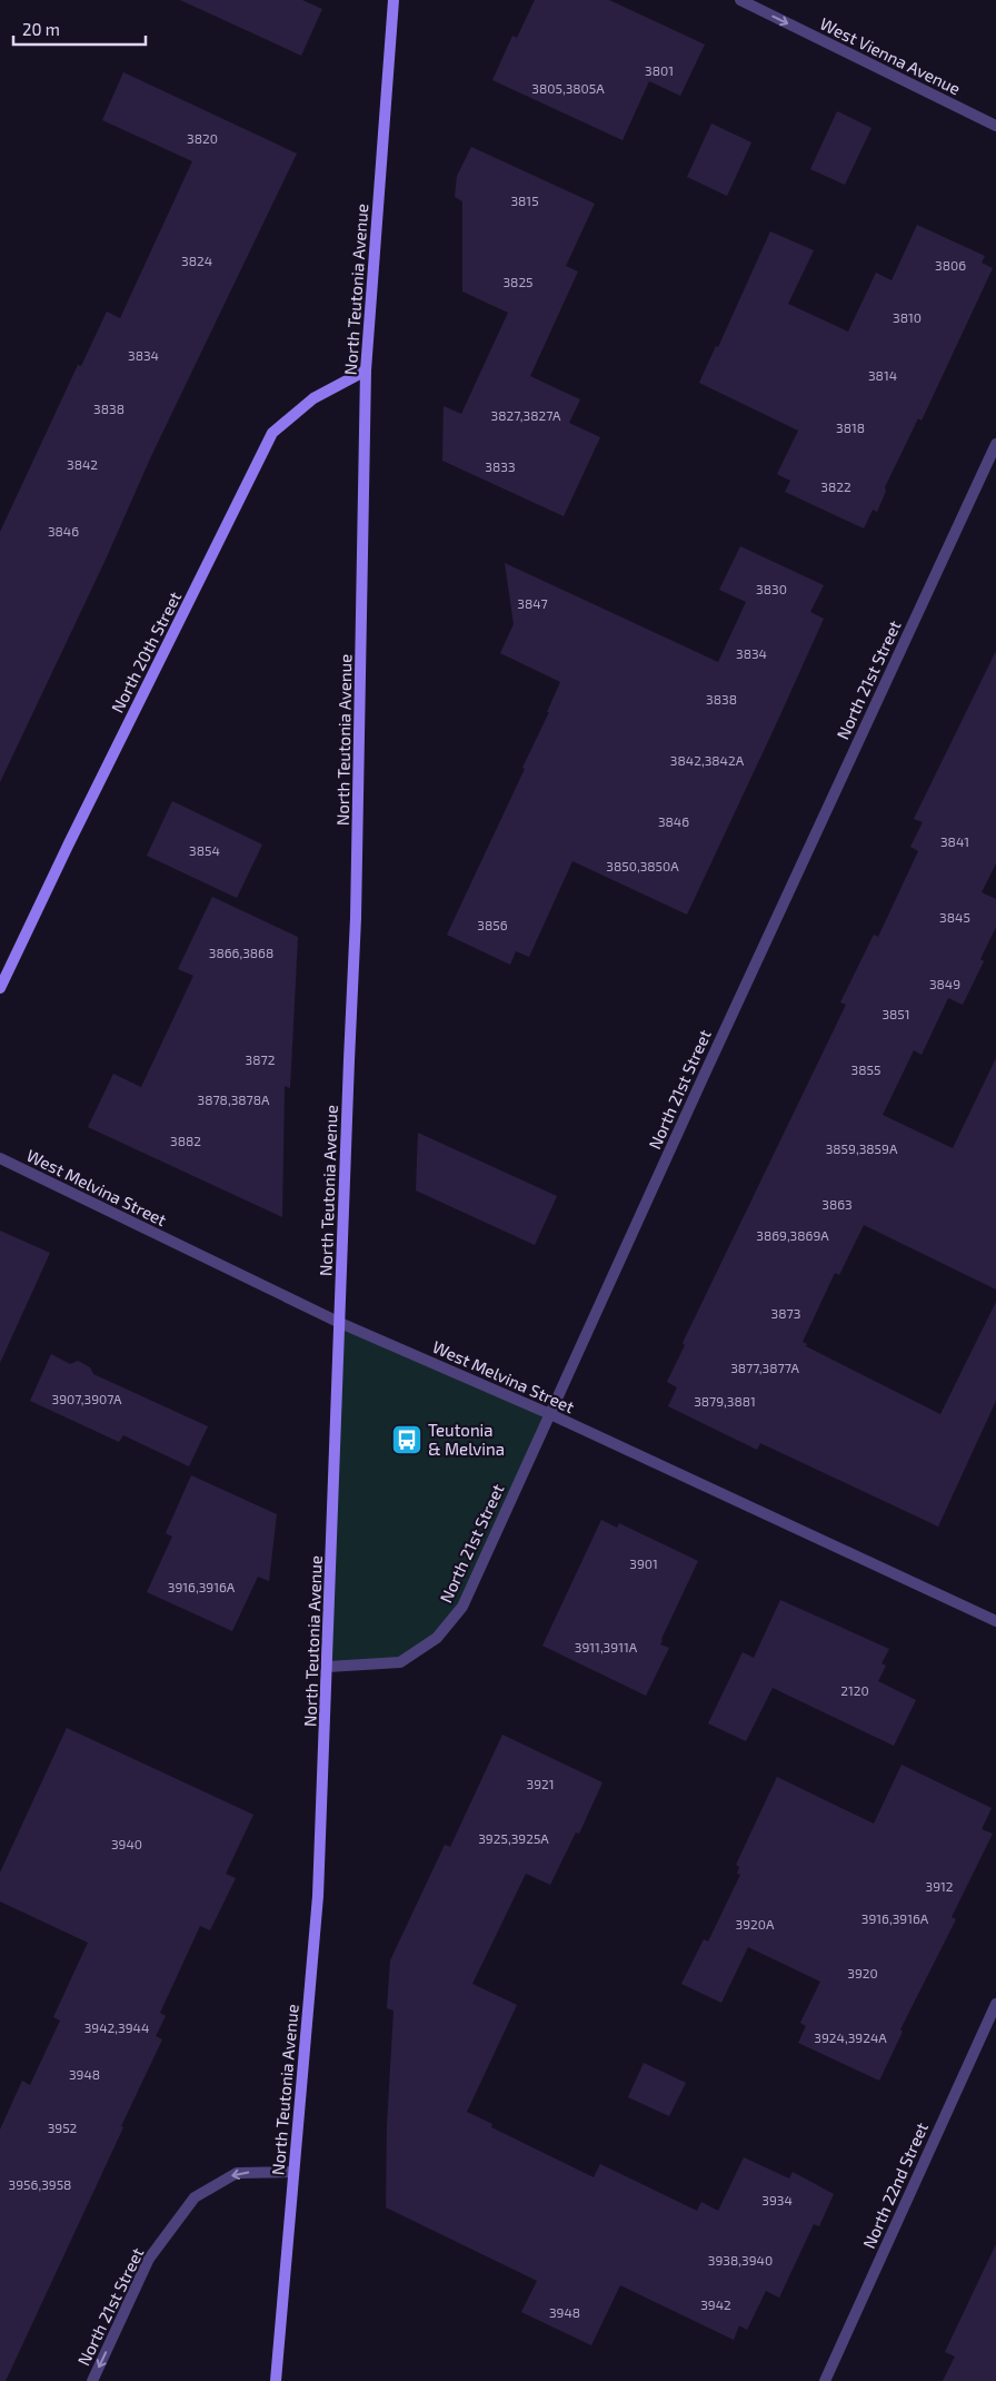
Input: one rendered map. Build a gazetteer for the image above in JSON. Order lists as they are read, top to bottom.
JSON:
{
  "streets": {
    "main road": ["North Teutonia Avenue", "North 20th Street"],
    "street": [
      "West Vienna Avenue",
      "North 21st Street",
      "West Melvina Street",
      "North 22nd Street"
    ]
  },
  "crossings": [
    ["North Teutonia Avenue", "North 20th Street"],
    ["North Teutonia Avenue", "North 21st Street"],
    ["North Teutonia Avenue", "West Melvina Street"],
    ["North 21st Street", "West Melvina Street"]
  ],
  "one_way": ["West Vienna Avenue"],
  "places": {
    "bus stop": ["Teutonia & Melvina"]
  },
  "house_numbers": [
    "3801",
    "3805,3805A",
    "3820",
    "3815",
    "3824",
    "3806",
    "3825",
    "3810",
    "3834",
    "3814",
    "3838",
    "3827,3827A",
    "3818",
    "3842",
    "3833",
    "3822",
    "3846",
    "3830",
    "3847",
    "3834",
    "3838",
    "3842,3842A",
    "3846",
    "3841",
    "3854",
    "3850,3850A",
    "3845",
    "3856",
    "3866,3868",
    "3849",
    "3851",
    "3872",
    "3855",
    "3878,3878A",
    "3882",
    "3859,3859A",
    "3863",
    "3869,3869A",
    "3873",
    "3877,3877A",
    "3907,3907A",
    "3879,3881",
    "3901",
    "3916,3916A",
    "3911,3911A",
    "2120",
    "3921",
    "3925,3925A",
    "3940",
    "3912",
    "3916,3916A",
    "3920A",
    "3920",
    "3942,3944",
    "3924,3924A",
    "3948",
    "3952",
    "3956,3958",
    "3934",
    "3938,3940",
    "3942",
    "3948"
  ],
  "scale_bar": "20 m"
}
